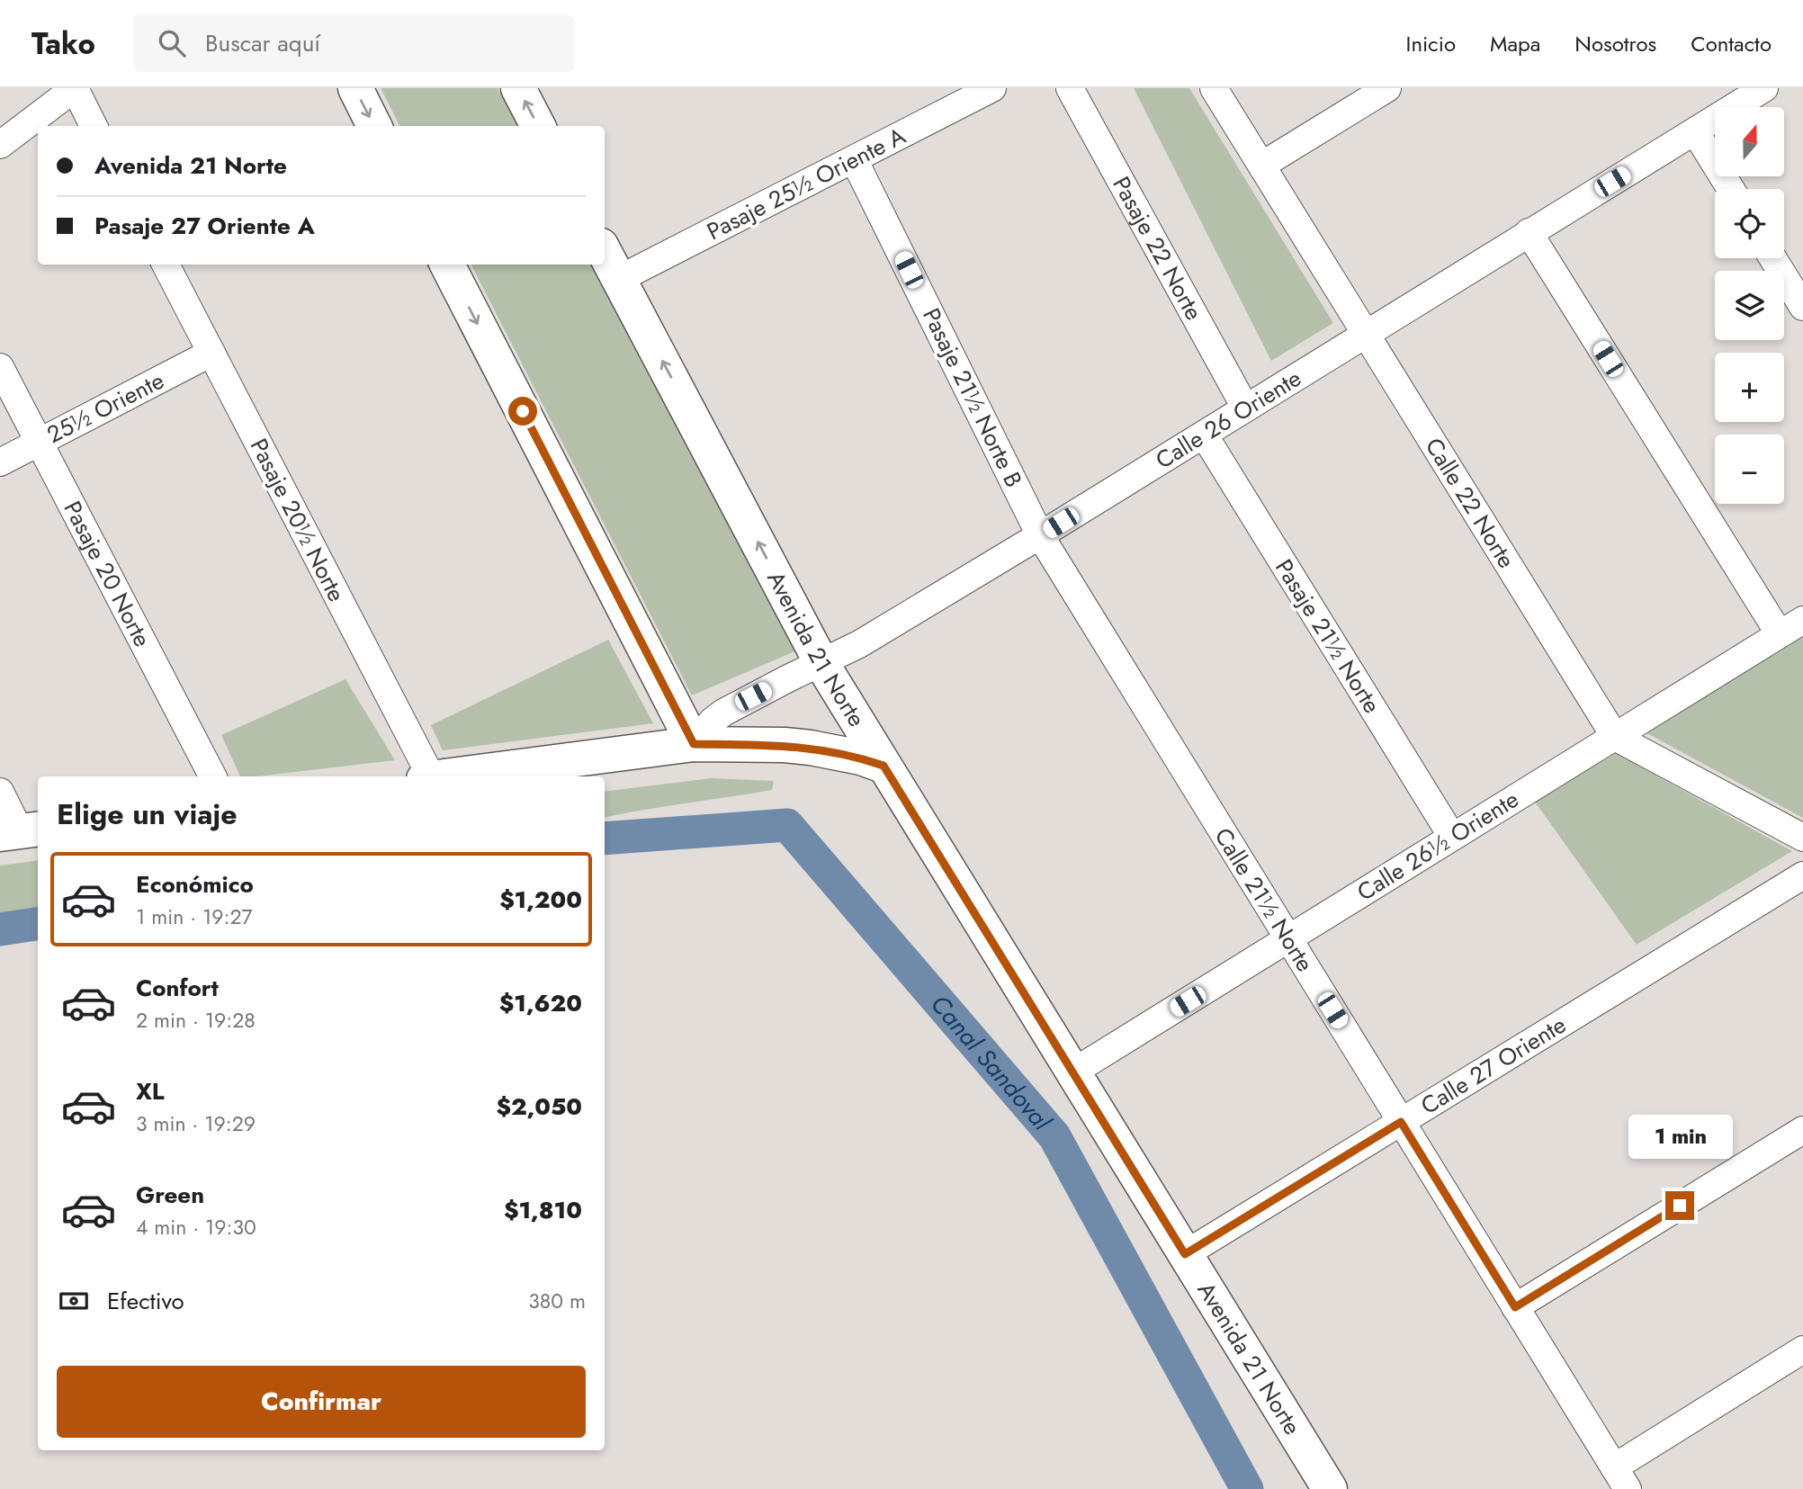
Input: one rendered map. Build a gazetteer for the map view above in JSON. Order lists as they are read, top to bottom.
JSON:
{
  "streets": {
    "street": [
      "Pasaje 25½ Oriente A",
      "Pasaje 22 Norte",
      "Pasaje 21½ Norte B",
      "25½ Oriente",
      "Calle 26 Oriente",
      "Calle 22 Norte",
      "Pasaje 20½ Norte",
      "Pasaje 20 Norte",
      "Pasaje 21½ Norte",
      "Avenida 21 Norte",
      "Calle 26½ Oriente",
      "Calle 21½ Norte",
      "Calle 27 Oriente"
    ]
  },
  "crossings": [
    ["Pasaje 25½ Oriente A", "Pasaje 21½ Norte B"],
    ["Pasaje 25½ Oriente A", "Avenida 21 Norte"],
    ["Pasaje 22 Norte", "Calle 26 Oriente"],
    ["Pasaje 21½ Norte B", "Calle 26 Oriente"],
    ["Pasaje 21½ Norte B", "Calle 21½ Norte"],
    ["25½ Oriente", "Pasaje 20½ Norte"],
    ["25½ Oriente", "Pasaje 20 Norte"],
    ["Calle 26 Oriente", "Calle 22 Norte"],
    ["Calle 26 Oriente", "Pasaje 21½ Norte"],
    ["Calle 26 Oriente", "Avenida 21 Norte"],
    ["Calle 26 Oriente", "Calle 21½ Norte"],
    ["Calle 22 Norte", "Calle 26½ Oriente"],
    ["Pasaje 21½ Norte", "Calle 26½ Oriente"],
    ["Avenida 21 Norte", "Calle 26½ Oriente"],
    ["Avenida 21 Norte", "Calle 27 Oriente"],
    ["Calle 26½ Oriente", "Calle 21½ Norte"],
    ["Calle 21½ Norte", "Calle 27 Oriente"]
  ],
  "water": ["Canal Sandoval"],
  "north": "top",
  "page": {
    "header": "Tako",
    "search": "Buscar aquí",
    "nav": [
      "Inicio",
      "Mapa",
      "Nosotros",
      "Contacto"
    ],
    "map_buttons": ["+", "−"],
    "banner": ["Avenida 21 Norte", "Pasaje 27 Oriente A"],
    "heading": "Elige un viaje",
    "list": [
      {
        "name": "Económico",
        "note": "1 min · 19:27",
        "value": "$1,200"
      },
      {
        "name": "Confort",
        "note": "2 min · 19:28",
        "value": "$1,620"
      },
      {
        "name": "XL",
        "note": "3 min · 19:29",
        "value": "$2,050"
      },
      {
        "name": "Green",
        "note": "4 min · 19:30",
        "value": "$1,810"
      }
    ],
    "bubble": "1 min",
    "pay": ["Efectivo", "380 m"],
    "buttons": "Confirmar"
  }
}
